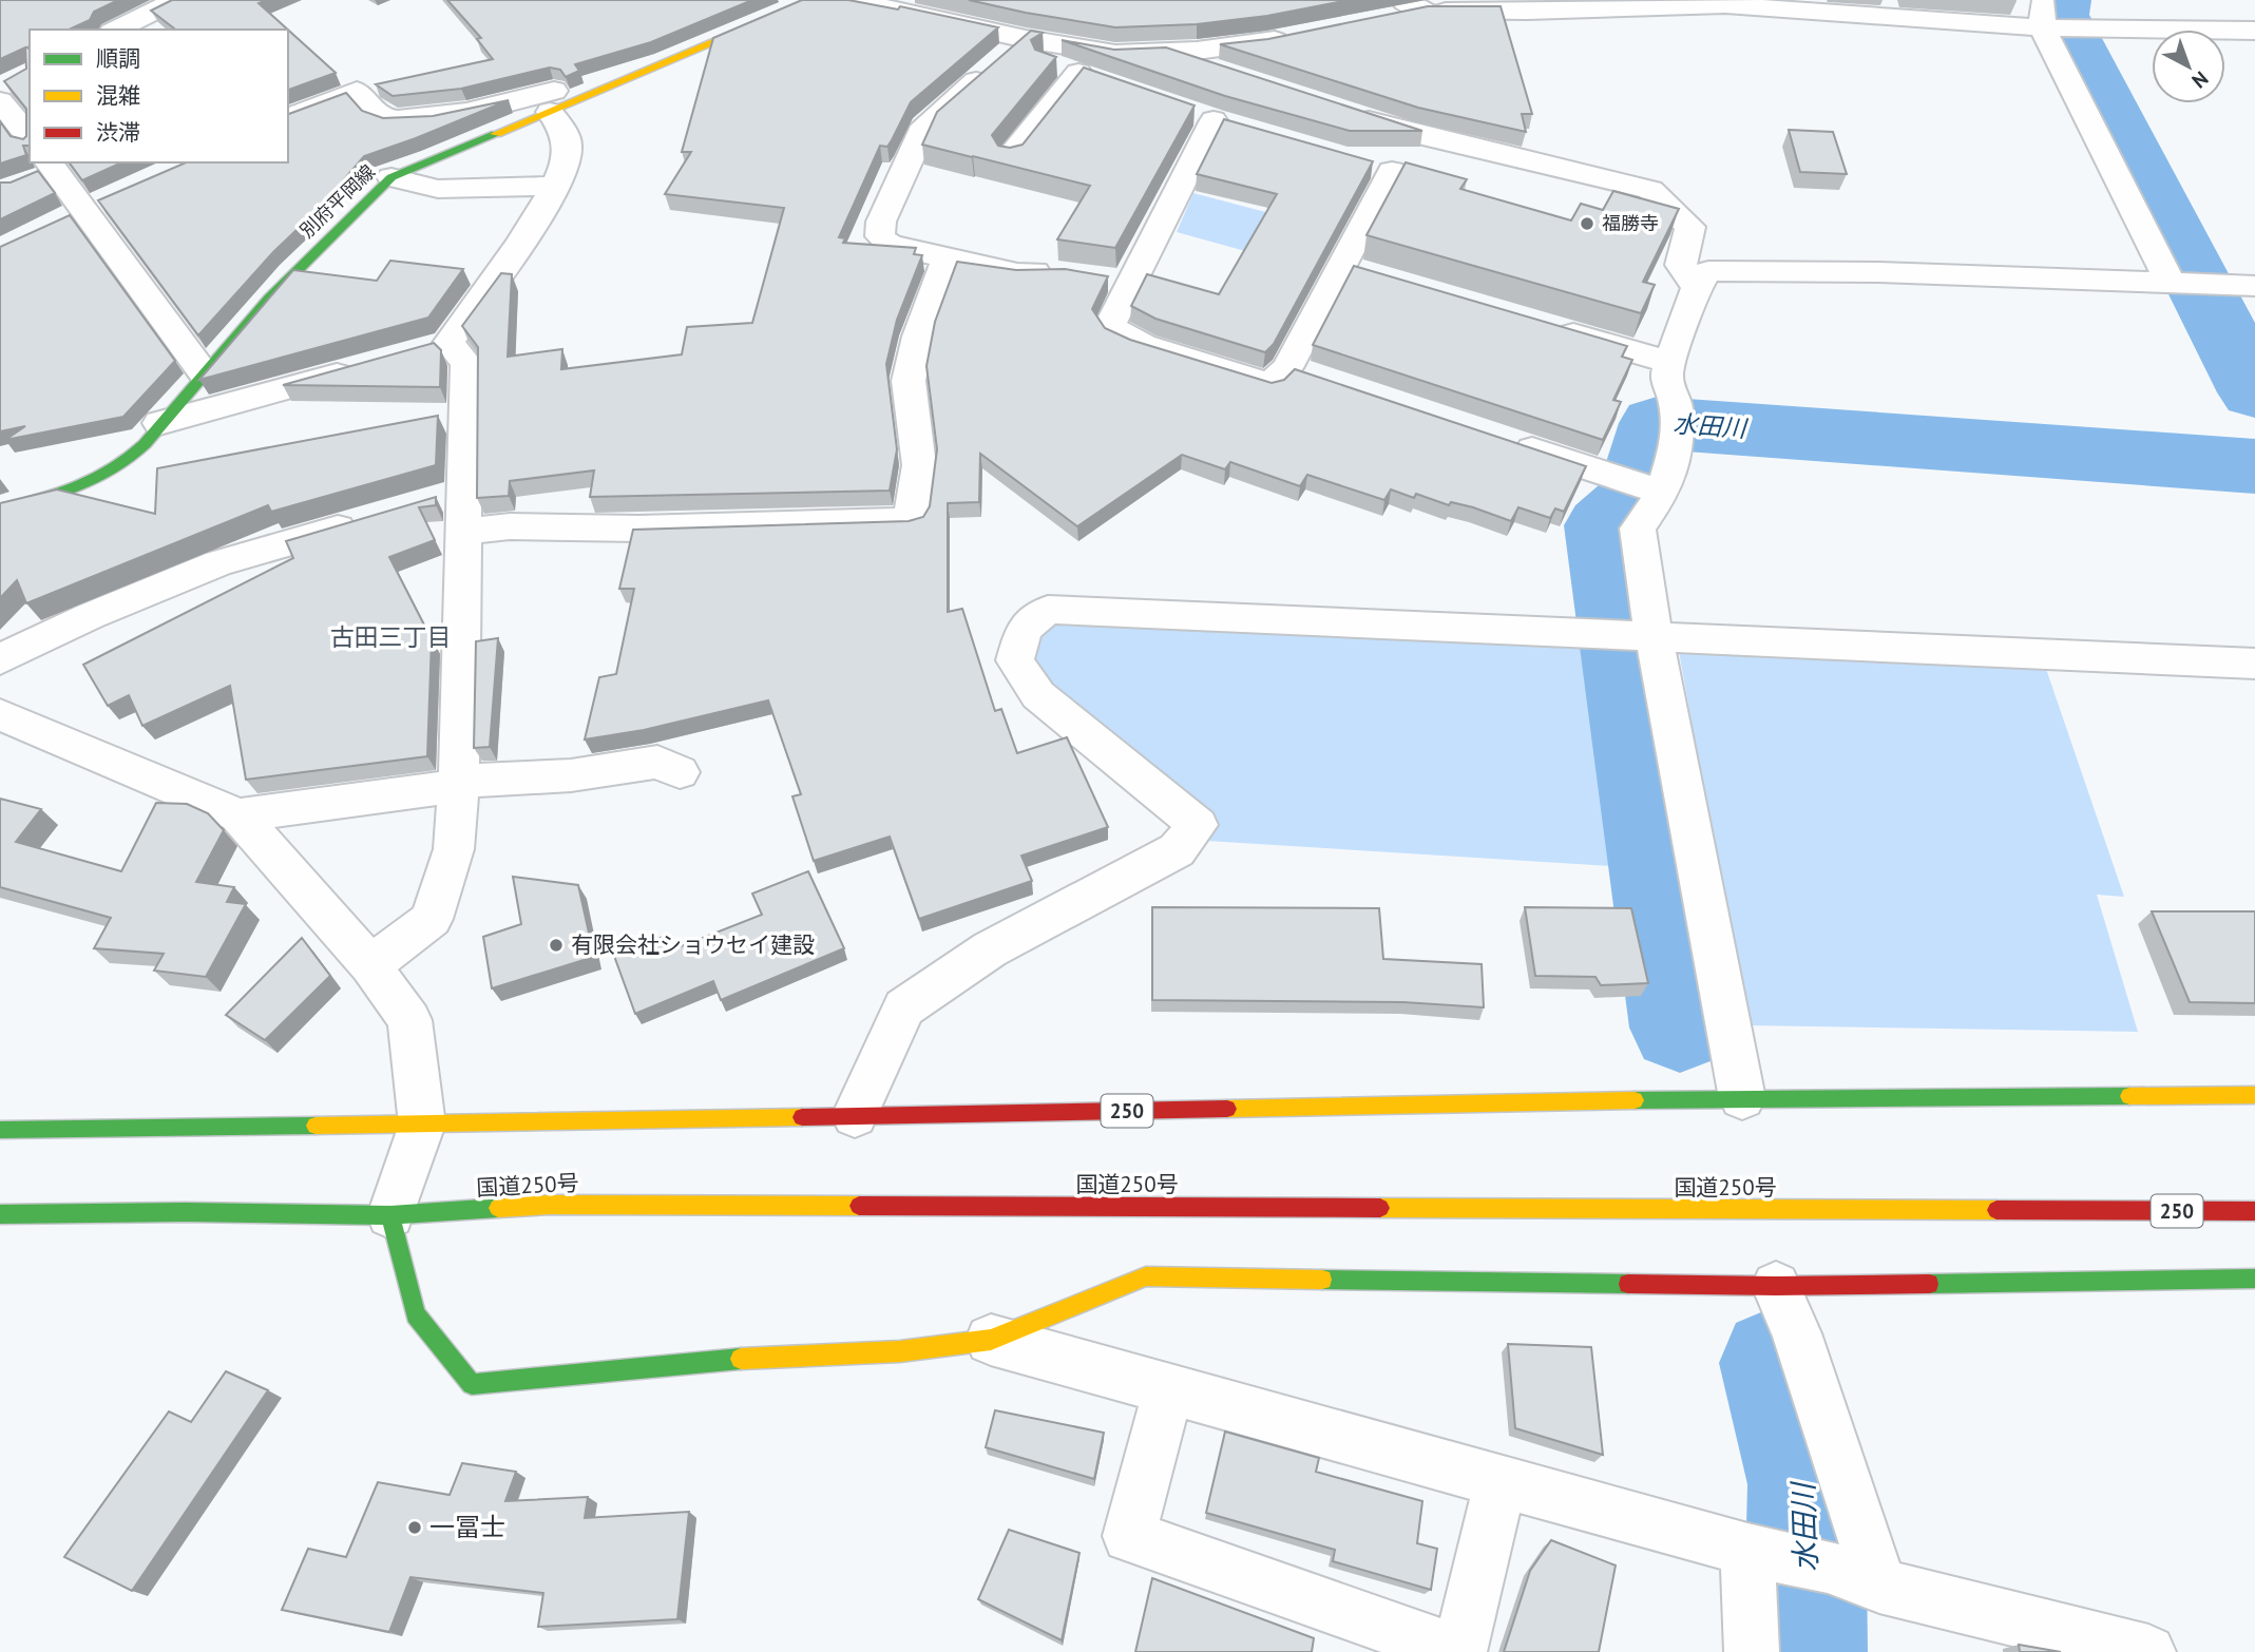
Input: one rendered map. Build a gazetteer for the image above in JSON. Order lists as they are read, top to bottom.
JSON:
{
  "streets": {
    "main road": ["別府平岡線", "250", "国道250号"]
  },
  "districts": ["古田三丁目"],
  "water": ["水田川"],
  "places": ["福勝寺", "有限会社ショウセイ建設", "一冨士"],
  "legend": ["順調", "混雑", "渋滞"],
  "north": "bottom right"
}
